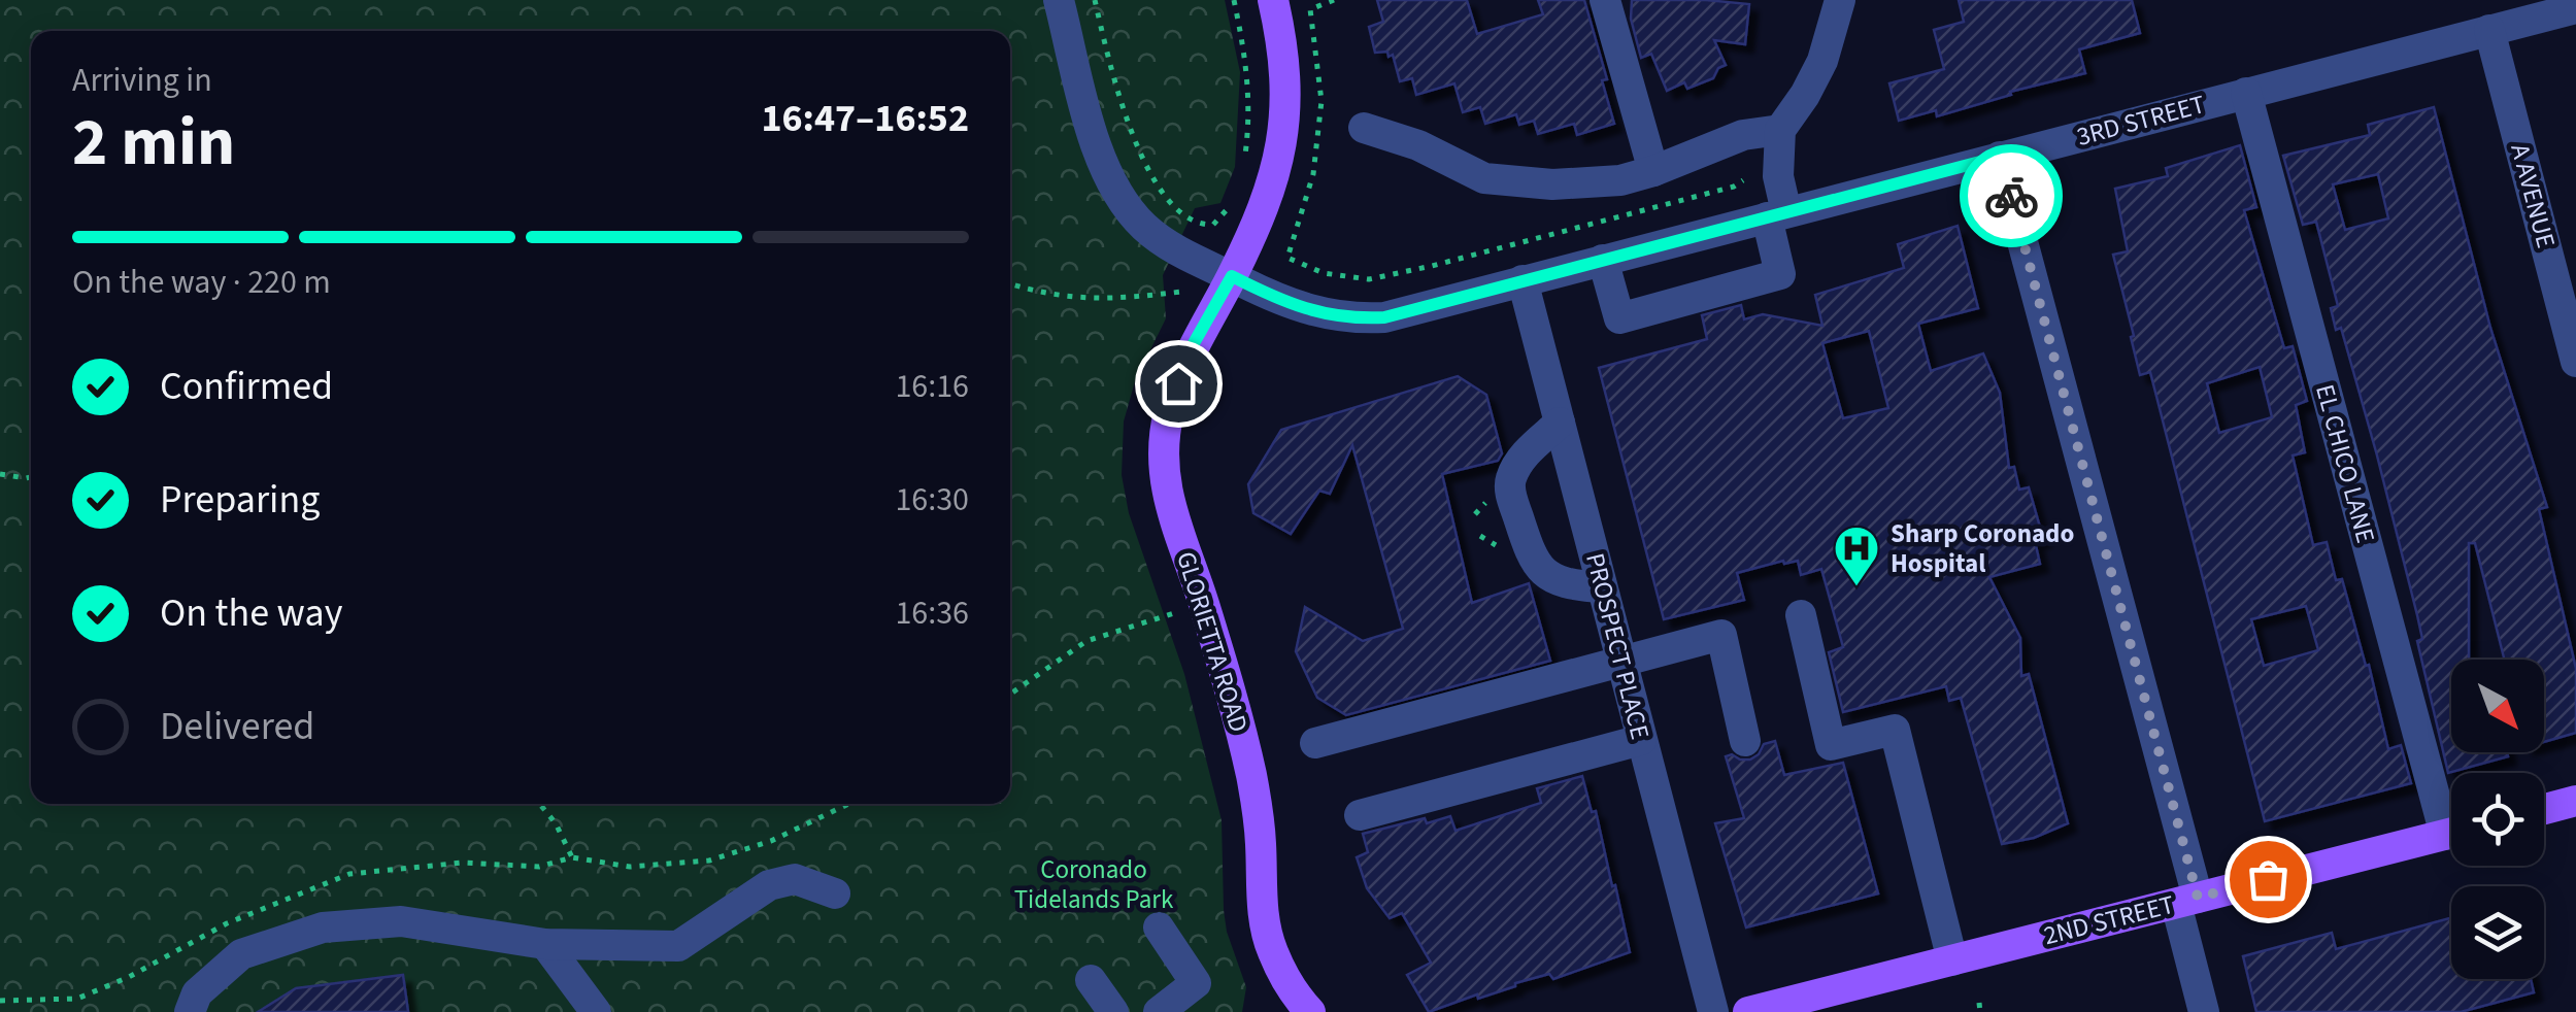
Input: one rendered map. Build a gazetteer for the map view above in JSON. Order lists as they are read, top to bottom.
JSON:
{
  "streets": {
    "main road": ["GLORIETTA ROAD", "2ND STREET"],
    "street": [
      "3RD STREET",
      "A AVENUE",
      "EL CHICO LANE",
      "PROSPECT PLACE"
    ]
  },
  "crossings": [
    ["3RD STREET", "A AVENUE"],
    ["3RD STREET", "EL CHICO LANE"],
    ["3RD STREET", "GLORIETTA ROAD"],
    ["3RD STREET", "PROSPECT PLACE"]
  ],
  "parks": ["Coronado Tidelands Park"],
  "places": {
    "hospital": ["Sharp Coronado Hospital"]
  },
  "north": "bottom right",
  "page": {
    "heading": ["2 min", "Arriving in", "16:47–16:52"],
    "bar": "On the way · 220 m",
    "list": [
      ["Confirmed", "16:16"],
      ["Preparing", "16:30"],
      ["On the way", "16:36"],
      "Delivered"
    ]
  }
}
